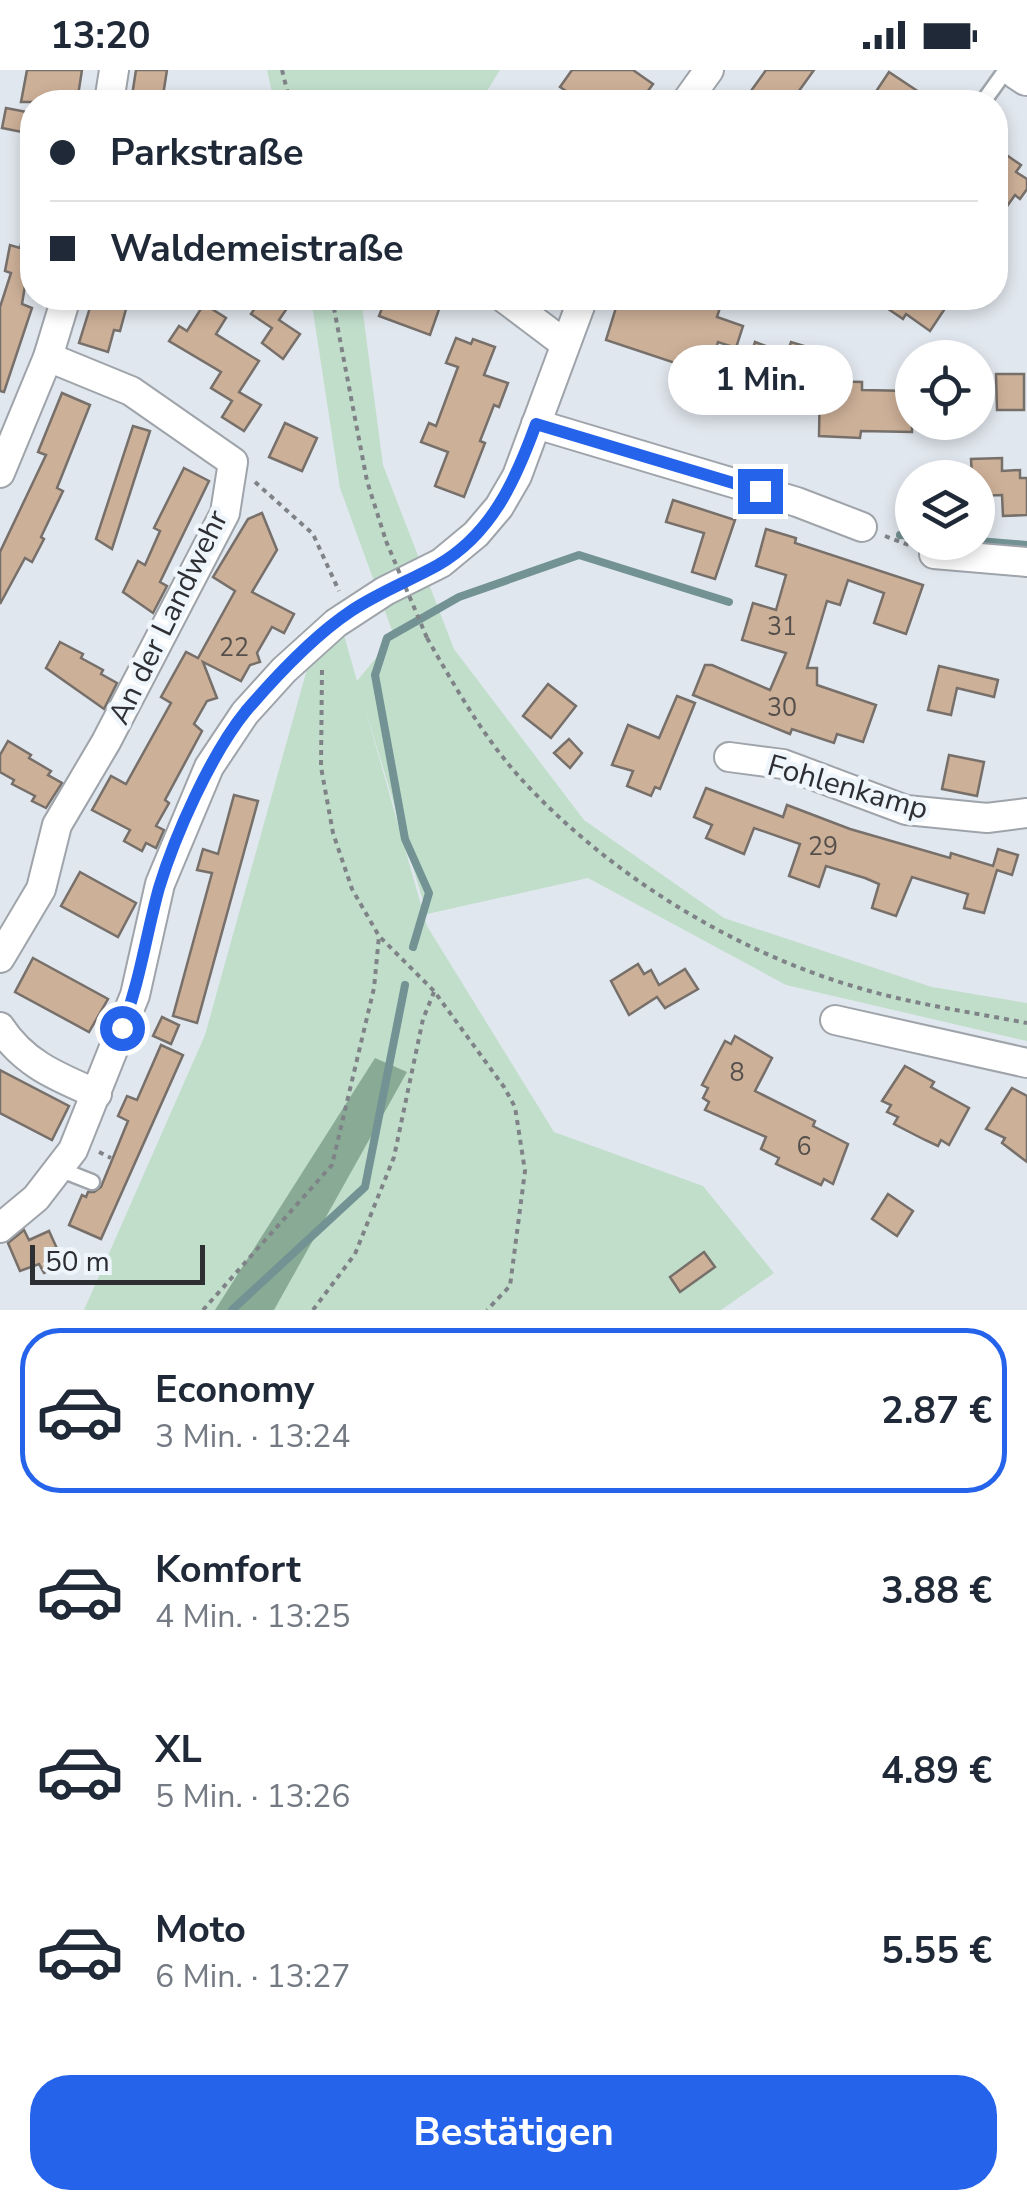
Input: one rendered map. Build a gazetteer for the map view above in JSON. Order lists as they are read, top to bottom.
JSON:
{
  "streets": {
    "street": ["An der Landwehr", "Fohlenkamp"]
  },
  "house_numbers": [
    "31",
    "22",
    "30",
    "29",
    "8",
    "6"
  ],
  "scale_bar": "50 m",
  "page": {
    "status": "13:20",
    "banner": ["Parkstraße", "Waldemeistraße"],
    "bubble": "1 Min.",
    "scale": "50 m",
    "list": [
      {
        "name": "Economy",
        "note": "3 Min. · 13:24",
        "value": "2.87 €"
      },
      {
        "name": "Komfort",
        "note": "4 Min. · 13:25",
        "value": "3.88 €"
      },
      {
        "name": "XL",
        "note": "5 Min. · 13:26",
        "value": "4.89 €"
      },
      {
        "name": "Moto",
        "note": "6 Min. · 13:27",
        "value": "5.55 €"
      }
    ],
    "buttons": "Bestätigen"
  }
}
